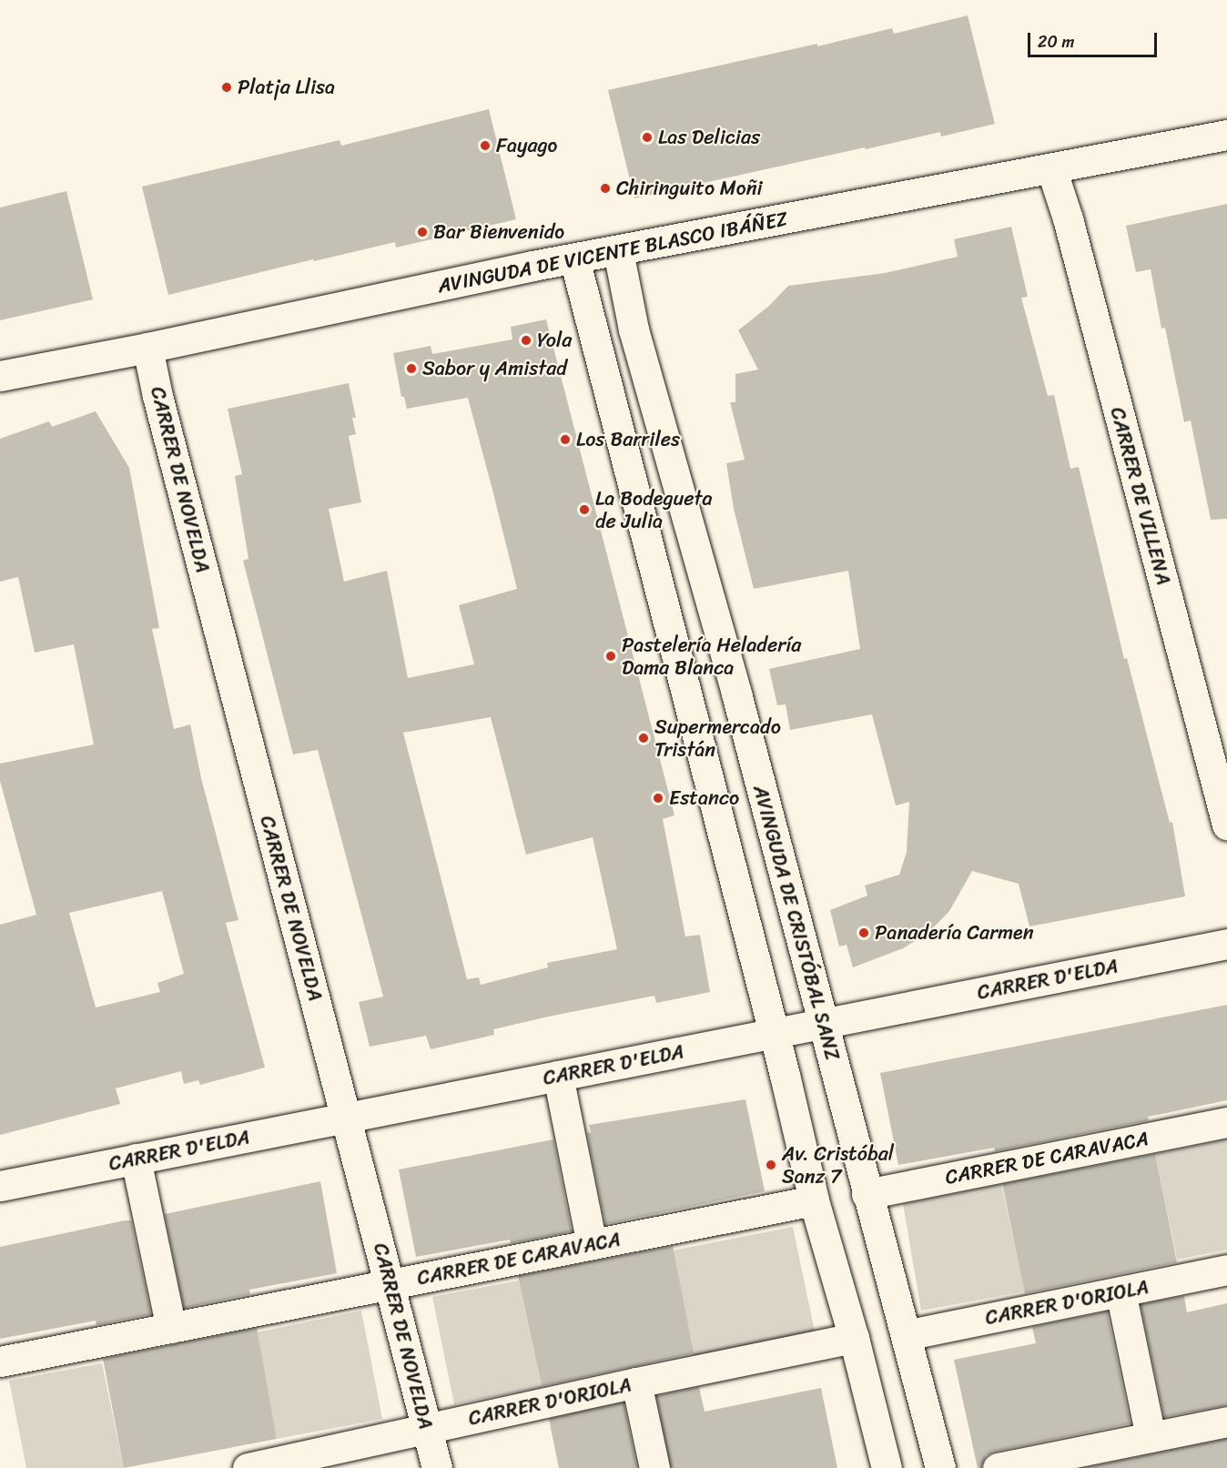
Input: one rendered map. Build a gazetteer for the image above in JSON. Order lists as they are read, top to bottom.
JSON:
{
  "streets": {
    "street": [
      "AVINGUDA DE VICENTE BLASCO IBÁÑEZ",
      "CARRER DE NOVELDA",
      "CARRER DE VILLENA",
      "AVINGUDA DE CRISTÓBAL SANZ",
      "CARRER D'ELDA",
      "CARRER DE CARAVACA",
      "CARRER D'ORIOLA"
    ]
  },
  "crossings": [
    ["AVINGUDA DE VICENTE BLASCO IBÁÑEZ", "CARRER DE NOVELDA"],
    ["AVINGUDA DE VICENTE BLASCO IBÁÑEZ", "CARRER DE VILLENA"],
    ["AVINGUDA DE VICENTE BLASCO IBÁÑEZ", "AVINGUDA DE CRISTÓBAL SANZ"],
    ["CARRER DE NOVELDA", "CARRER D'ELDA"],
    ["CARRER DE NOVELDA", "CARRER DE CARAVACA"],
    ["CARRER DE NOVELDA", "CARRER D'ORIOLA"],
    ["AVINGUDA DE CRISTÓBAL SANZ", "CARRER D'ELDA"],
    ["AVINGUDA DE CRISTÓBAL SANZ", "CARRER DE CARAVACA"],
    ["AVINGUDA DE CRISTÓBAL SANZ", "CARRER D'ORIOLA"]
  ],
  "places": [
    "Platja Llisa",
    "Las Delicias",
    "Fayago",
    "Chiringuito Moñi",
    "Bar Bienvenido",
    "Yola",
    "Sabor y Amistad",
    "Los Barriles",
    "La Bodegueta de Julia",
    "Pastelería Heladería Dama Blanca",
    "Supermercado Tristán",
    "Estanco",
    "Panadería Carmen",
    "Av. Cristóbal Sanz 7"
  ],
  "scale_bar": "20 m"
}
